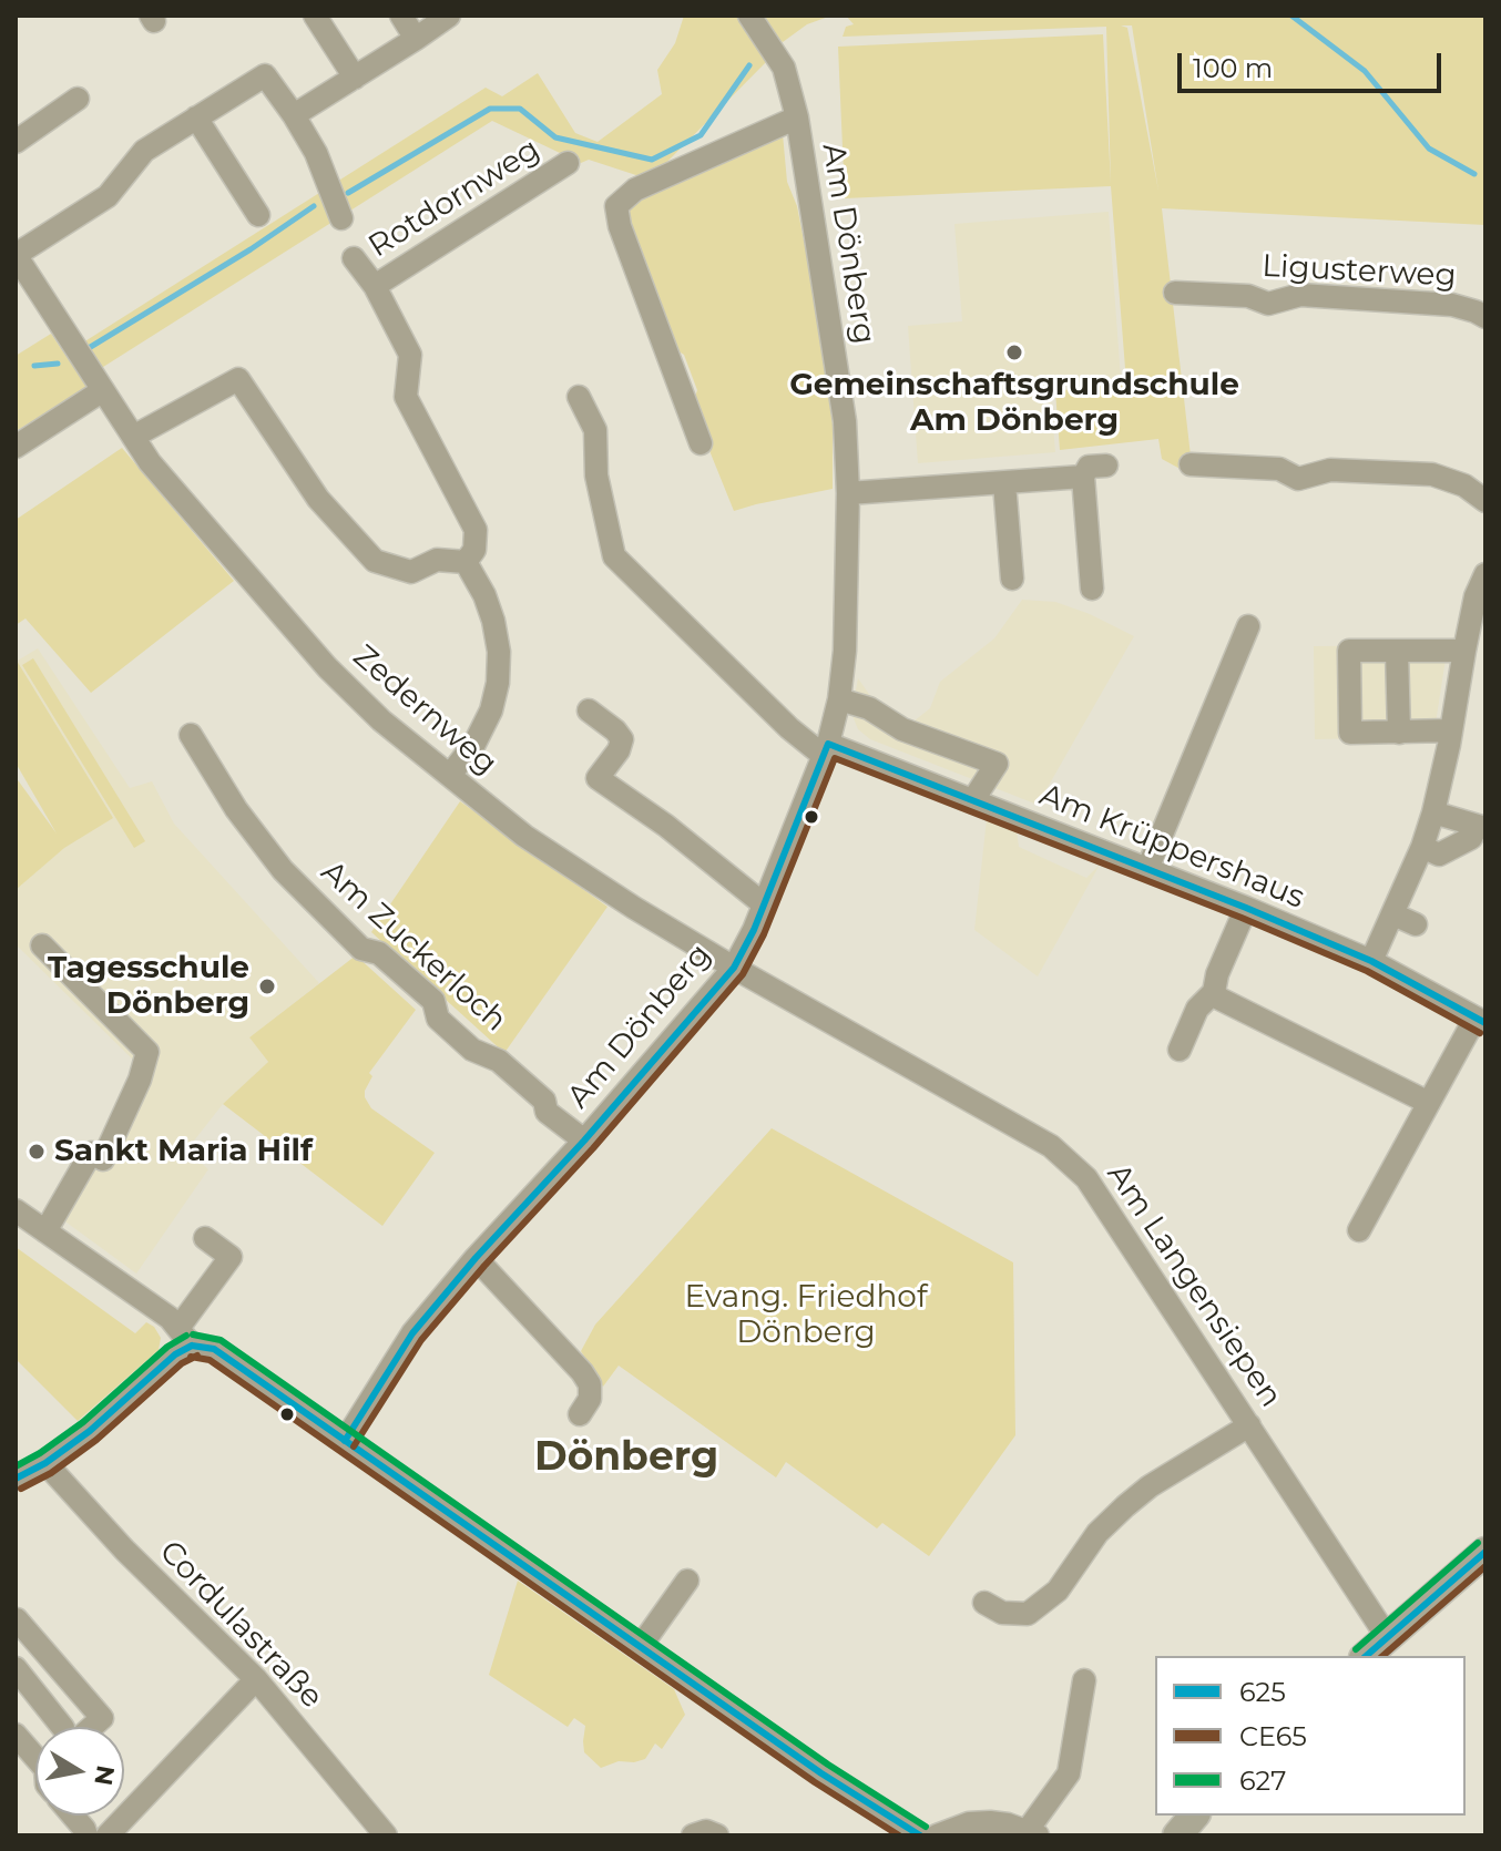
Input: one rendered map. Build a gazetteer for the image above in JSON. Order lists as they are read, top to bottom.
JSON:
{
  "streets": {
    "street": [
      "Rotdornweg",
      "Am Dönberg",
      "Ligusterweg",
      "Zedernweg",
      "Am Krüppershaus",
      "Am Zuckerloch",
      "Am Langensiepen",
      "Cordulastraße"
    ]
  },
  "crossings": [
    ["Am Dönberg", "Zedernweg"],
    ["Am Dönberg", "Am Krüppershaus"],
    ["Am Dönberg", "Am Zuckerloch"],
    ["Am Dönberg", "Am Langensiepen"],
    ["Zedernweg", "Am Langensiepen"]
  ],
  "districts": ["Dönberg"],
  "parks": ["Evang. Friedhof Dönberg"],
  "places": ["Gemeinschaftsgrundschule Am Dönberg", "Tagesschule Dönberg", "Sankt Maria Hilf"],
  "lines": ["transit line 625", "transit line CE65", "transit line 627"],
  "legend": ["625", "CE65", "627"],
  "scale_bar": "100 m",
  "north": "right"
}
